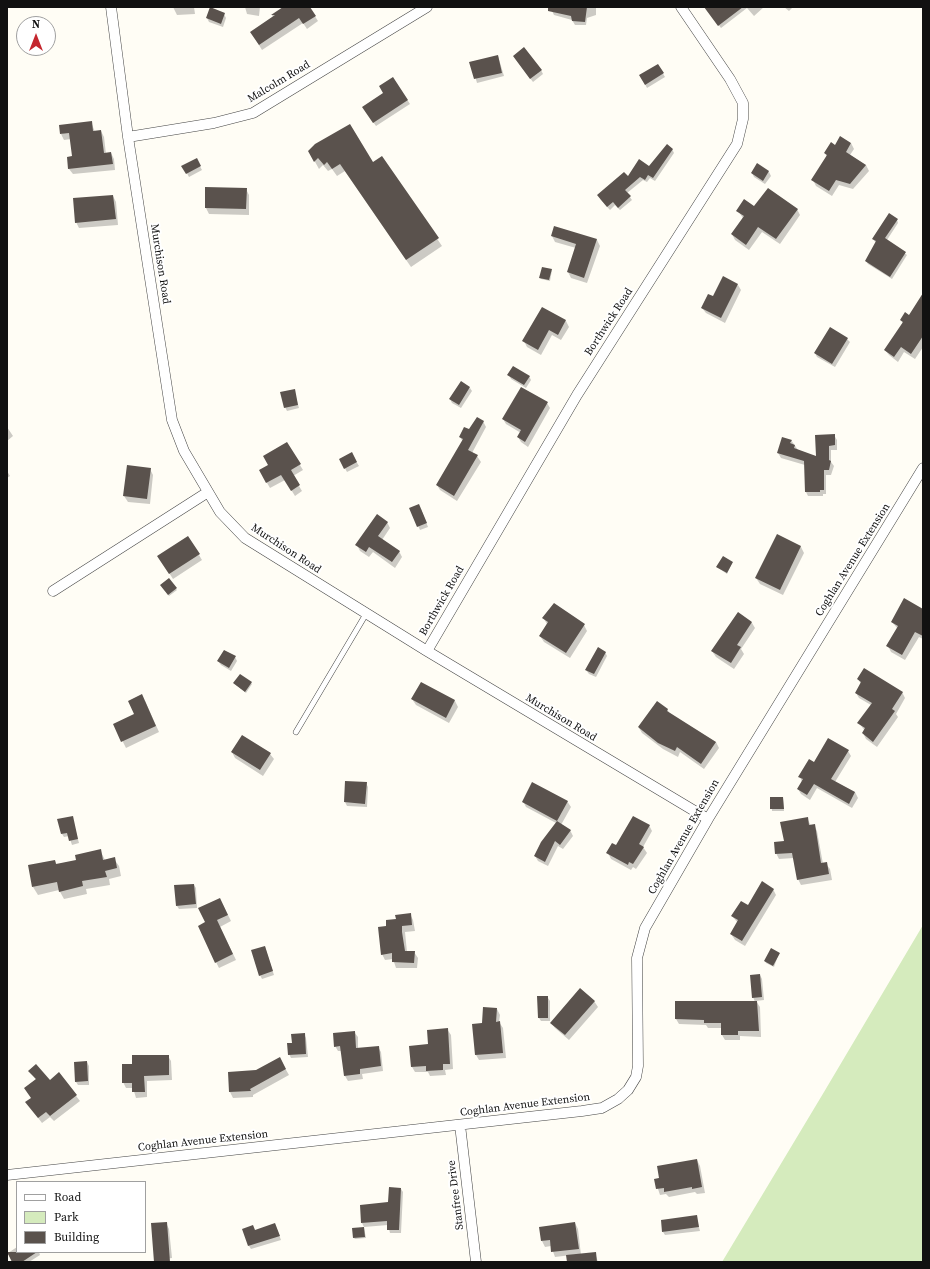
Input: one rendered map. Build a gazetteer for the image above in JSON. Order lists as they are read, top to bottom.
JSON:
{
  "streets": {
    "street": [
      "Malcolm Road",
      "Murchison Road",
      "Borthwick Road",
      "Coghlan Avenue Extension",
      "Stanfree Drive"
    ]
  },
  "crossings": [
    ["Malcolm Road", "Murchison Road"],
    ["Murchison Road", "Borthwick Road"],
    ["Murchison Road", "Coghlan Avenue Extension"],
    ["Coghlan Avenue Extension", "Stanfree Drive"]
  ],
  "legend": ["Road", "Park", "Building"],
  "north": "top"
}
